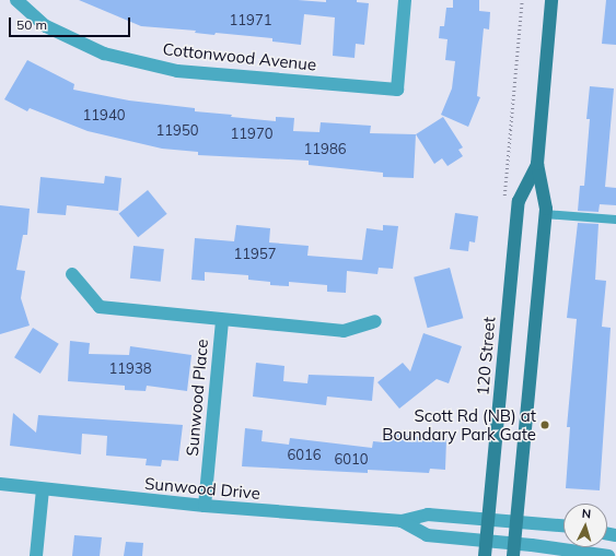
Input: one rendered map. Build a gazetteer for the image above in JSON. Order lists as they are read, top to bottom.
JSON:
{
  "streets": {
    "main road": ["120 Street"],
    "street": ["Cottonwood Avenue", "Sunwood Place", "Sunwood Drive"]
  },
  "crossings": [
    ["120 Street", "Sunwood Drive"],
    ["Sunwood Place", "Sunwood Drive"]
  ],
  "places": ["Scott Rd (NB) at Boundary Park Gate"],
  "house_numbers": [
    "11971",
    "11940",
    "11950",
    "11970",
    "11986",
    "11957",
    "11938",
    "6016",
    "6010"
  ],
  "scale_bar": "50 m",
  "north": "top"
}
